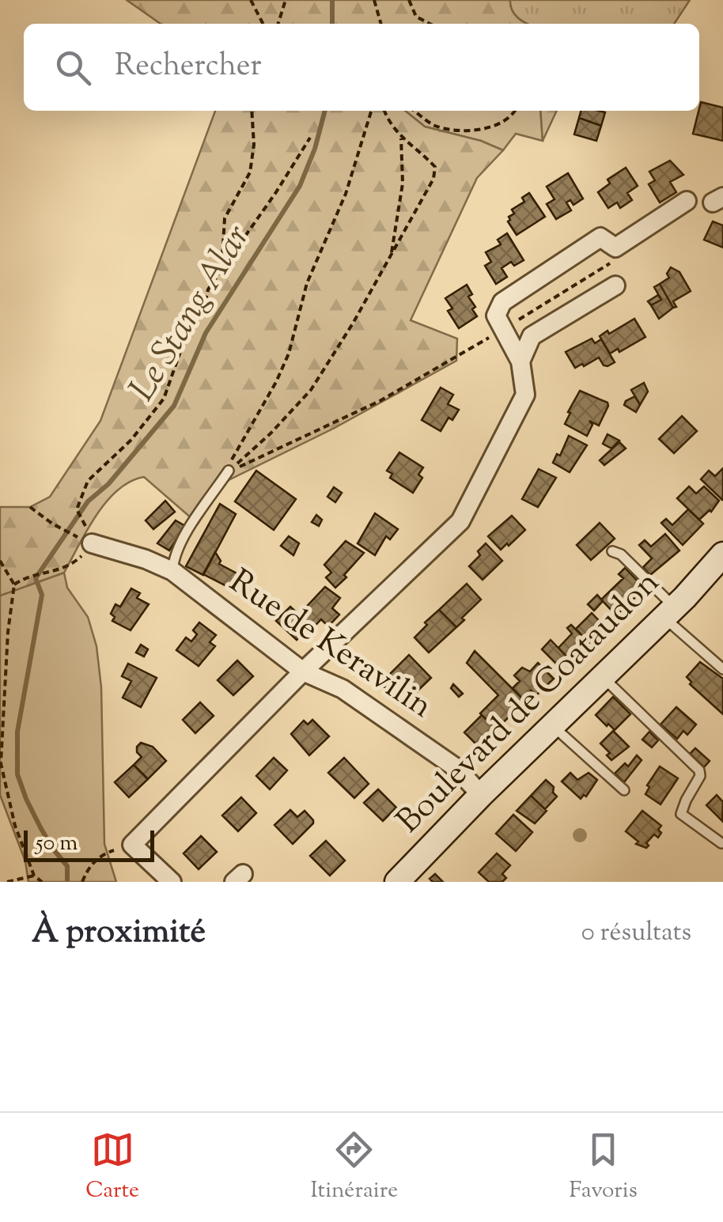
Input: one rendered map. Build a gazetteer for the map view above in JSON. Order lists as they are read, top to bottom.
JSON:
{
  "streets": {
    "main road": ["Boulevard de Coataudon"],
    "street": ["Rue de Keravilin"]
  },
  "crossings": [
    ["Rue de Keravilin", "Boulevard de Coataudon"]
  ],
  "water": ["Le Stang Alar"],
  "scale_bar": "50 m",
  "page": {
    "search": "Rechercher",
    "scale": "50 m",
    "heading": ["À proximité", "0 résultats"],
    "nav": ["Carte", "Itinéraire", "Favoris"]
  }
}
